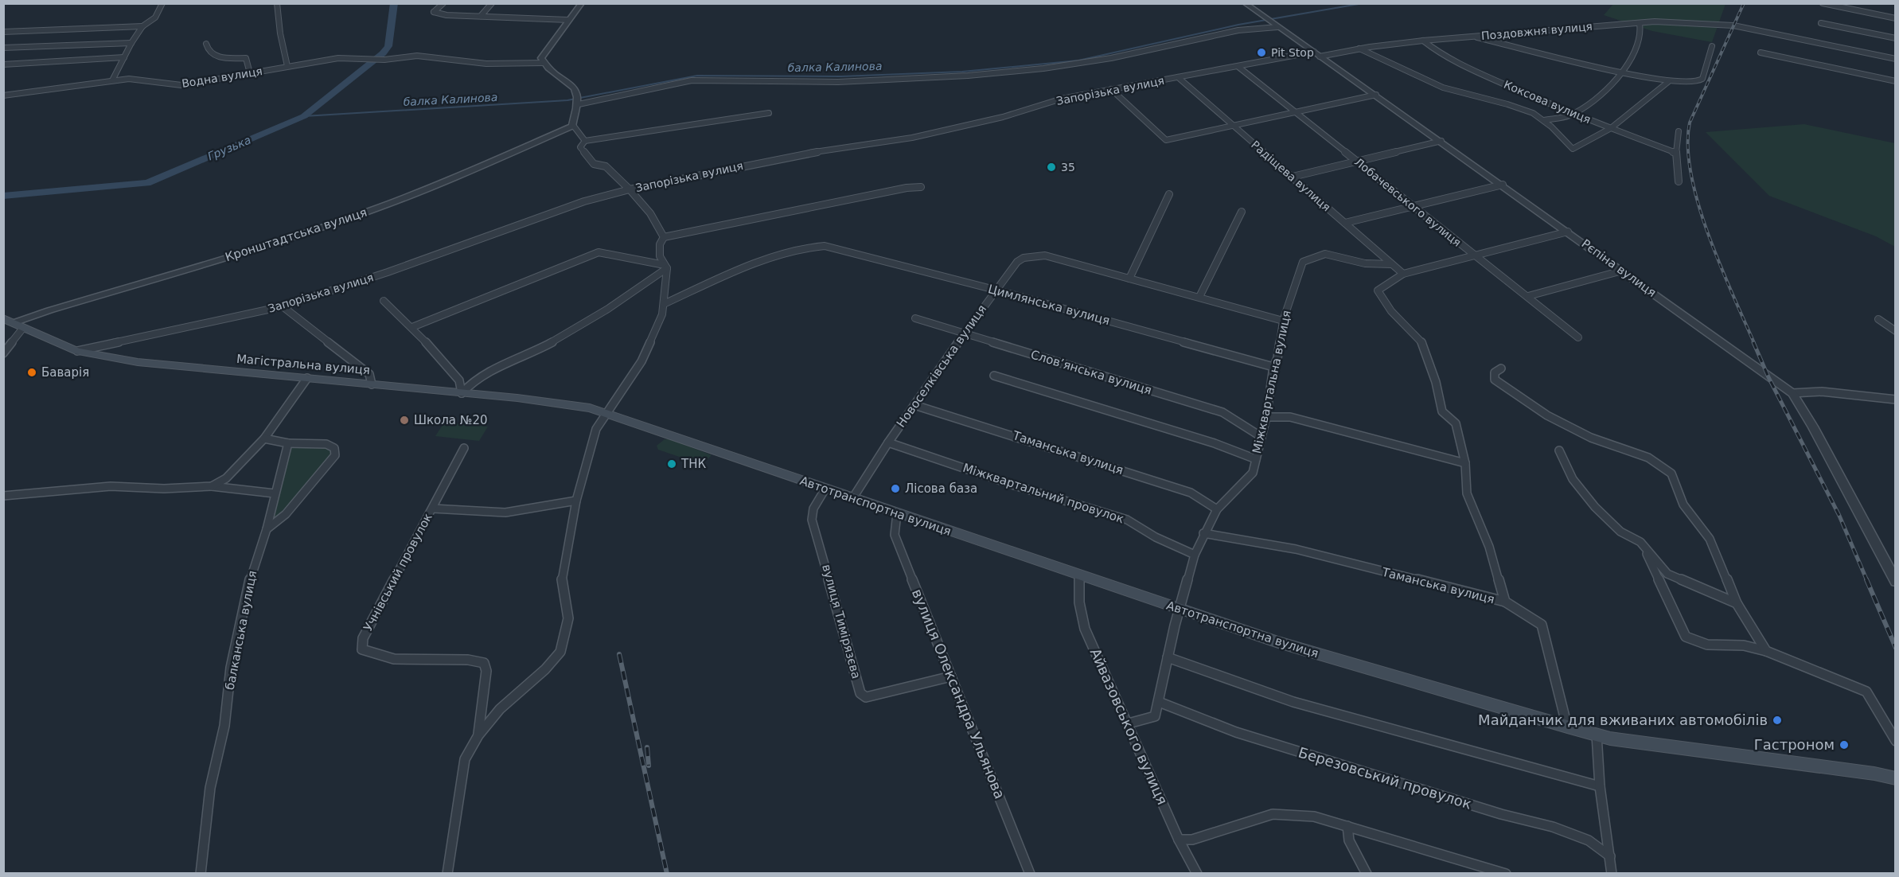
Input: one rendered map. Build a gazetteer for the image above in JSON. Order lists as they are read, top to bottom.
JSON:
{
  "streets": {
    "main road": ["Магістральна вулиця", "Автотранспортна вулиця"],
    "street": [
      "Поздовжня вулиця",
      "Водна вулиця",
      "Запорізька вулиця",
      "Коксова вулиця",
      "Радіщева вулиця",
      "Лобачевського вулиця",
      "Кронштадтська вулиця",
      "Рєпіна вулиця",
      "Цимлянська вулиця",
      "Новоселківська вулиця",
      "Слов’янська вулиця",
      "Міжквартальна вулиця",
      "Таманська вулиця",
      "Міжквартальний провулок",
      "Учнівський провулок",
      "вулиця Тимірязєва",
      "балканська вулиця",
      "вулиця Олександра Ульянова",
      "Айвазовського вулиця",
      "Березовський провулок"
    ]
  },
  "crossings": [
    ["Поздовжня вулиця", "Запорізька вулиця"],
    ["Поздовжня вулиця", "Коксова вулиця"],
    ["Поздовжня вулиця", "Рєпіна вулиця"],
    ["Запорізька вулиця", "Радіщева вулиця"],
    ["Запорізька вулиця", "Лобачевського вулиця"],
    ["Запорізька вулиця", "Рєпіна вулиця"],
    ["Запорізька вулиця", "Магістральна вулиця"],
    ["Радіщева вулиця", "Міжквартальна вулиця"],
    ["Кронштадтська вулиця", "Магістральна вулиця"],
    ["Цимлянська вулиця", "Новоселківська вулиця"],
    ["Цимлянська вулиця", "Міжквартальна вулиця"],
    ["Магістральна вулиця", "Автотранспортна вулиця"],
    ["Новоселківська вулиця", "Слов’янська вулиця"],
    ["Новоселківська вулиця", "Таманська вулиця"],
    ["Новоселківська вулиця", "Міжквартальний провулок"],
    ["Новоселківська вулиця", "Автотранспортна вулиця"],
    ["Слов’янська вулиця", "Міжквартальна вулиця"],
    ["Міжквартальна вулиця", "Таманська вулиця"],
    ["Міжквартальна вулиця", "Міжквартальний провулок"],
    ["Міжквартальна вулиця", "Автотранспортна вулиця"],
    ["Міжквартальна вулиця", "Айвазовського вулиця"],
    ["Міжквартальна вулиця", "Березовський провулок"],
    ["Таманська вулиця", "Автотранспортна вулиця"],
    ["Автотранспортна вулиця", "вулиця Тимірязєва"],
    ["Автотранспортна вулиця", "вулиця Олександра Ульянова"],
    ["Автотранспортна вулиця", "Айвазовського вулиця"],
    ["вулиця Тимірязєва", "вулиця Олександра Ульянова"]
  ],
  "water": ["балка Калинова", "Грузька"],
  "places": [
    "Pit Stop",
    "35",
    "Баварія",
    "Школа №20",
    "ТНК",
    "Лісова база",
    "Майданчик для вживаних автомобілів",
    "Гастроном"
  ]
}
